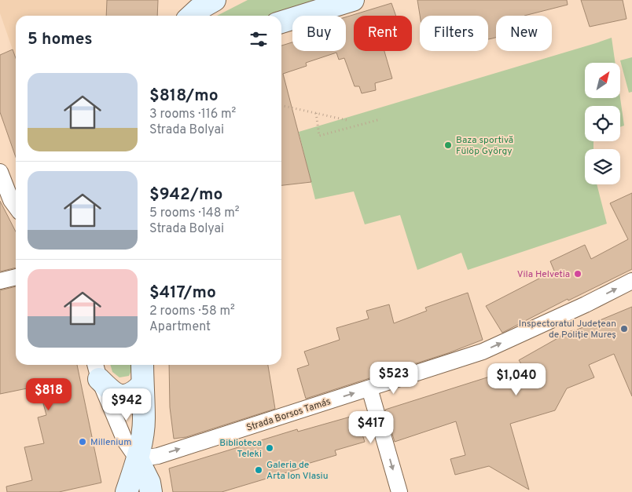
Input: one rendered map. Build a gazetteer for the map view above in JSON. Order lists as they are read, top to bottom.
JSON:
{
  "streets": {
    "street": ["Strada Borsos Tamás"]
  },
  "one_way": ["Strada Borsos Tamás"],
  "places": [
    "Baza sportivă Fülöp György",
    "Vila Helvetia",
    "Inspectoratul Județean de Poliție Mureș",
    "Millenium",
    "Biblioteca Teleki",
    "Galeria de Arta Ion Vlasiu"
  ],
  "north": "top right",
  "page": {
    "chip": [
      "Buy",
      "Rent",
      "Filters",
      "New"
    ],
    "heading": "5 homes",
    "list": [
      {
        "name": "$818/mo",
        "note": "3 rooms · 116 m² · Strada Bolyai"
      },
      {
        "name": "$942/mo",
        "note": "5 rooms · 148 m² · Strada Bolyai"
      },
      {
        "name": "$417/mo",
        "note": "2 rooms · 58 m² · Apartment"
      }
    ],
    "price": [
      "$523",
      "$1,040",
      "$818",
      "$942",
      "$417"
    ]
  }
}
